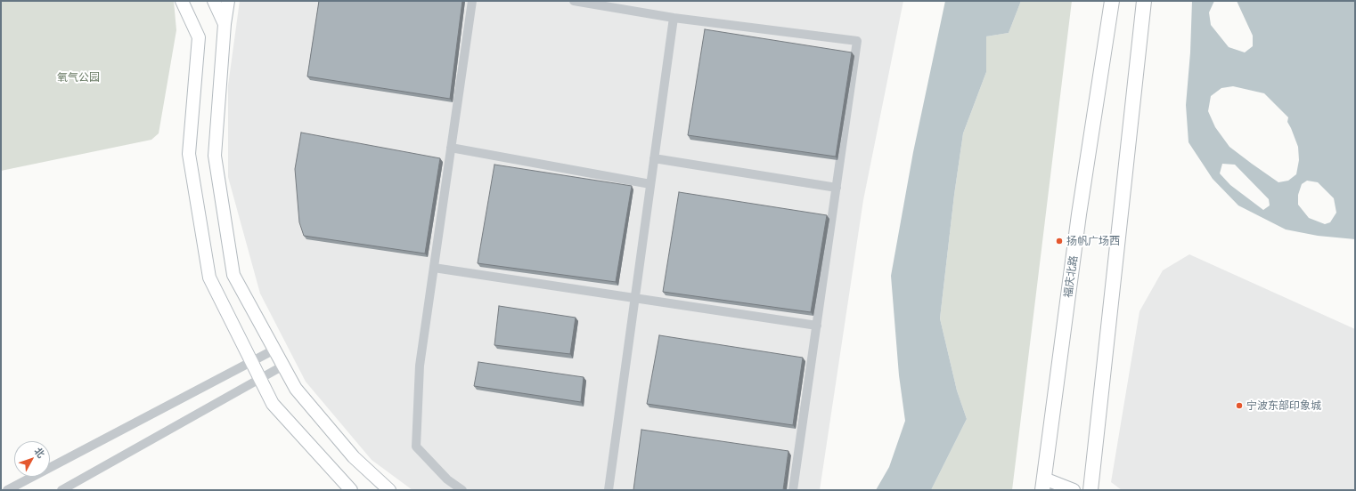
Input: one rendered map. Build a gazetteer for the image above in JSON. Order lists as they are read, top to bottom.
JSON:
{
  "streets": {
    "main road": ["福庆北路"]
  },
  "parks": ["氧气公园"],
  "places": ["扬帆广场西", "宁波东部印象城"],
  "north": "top right"
}
